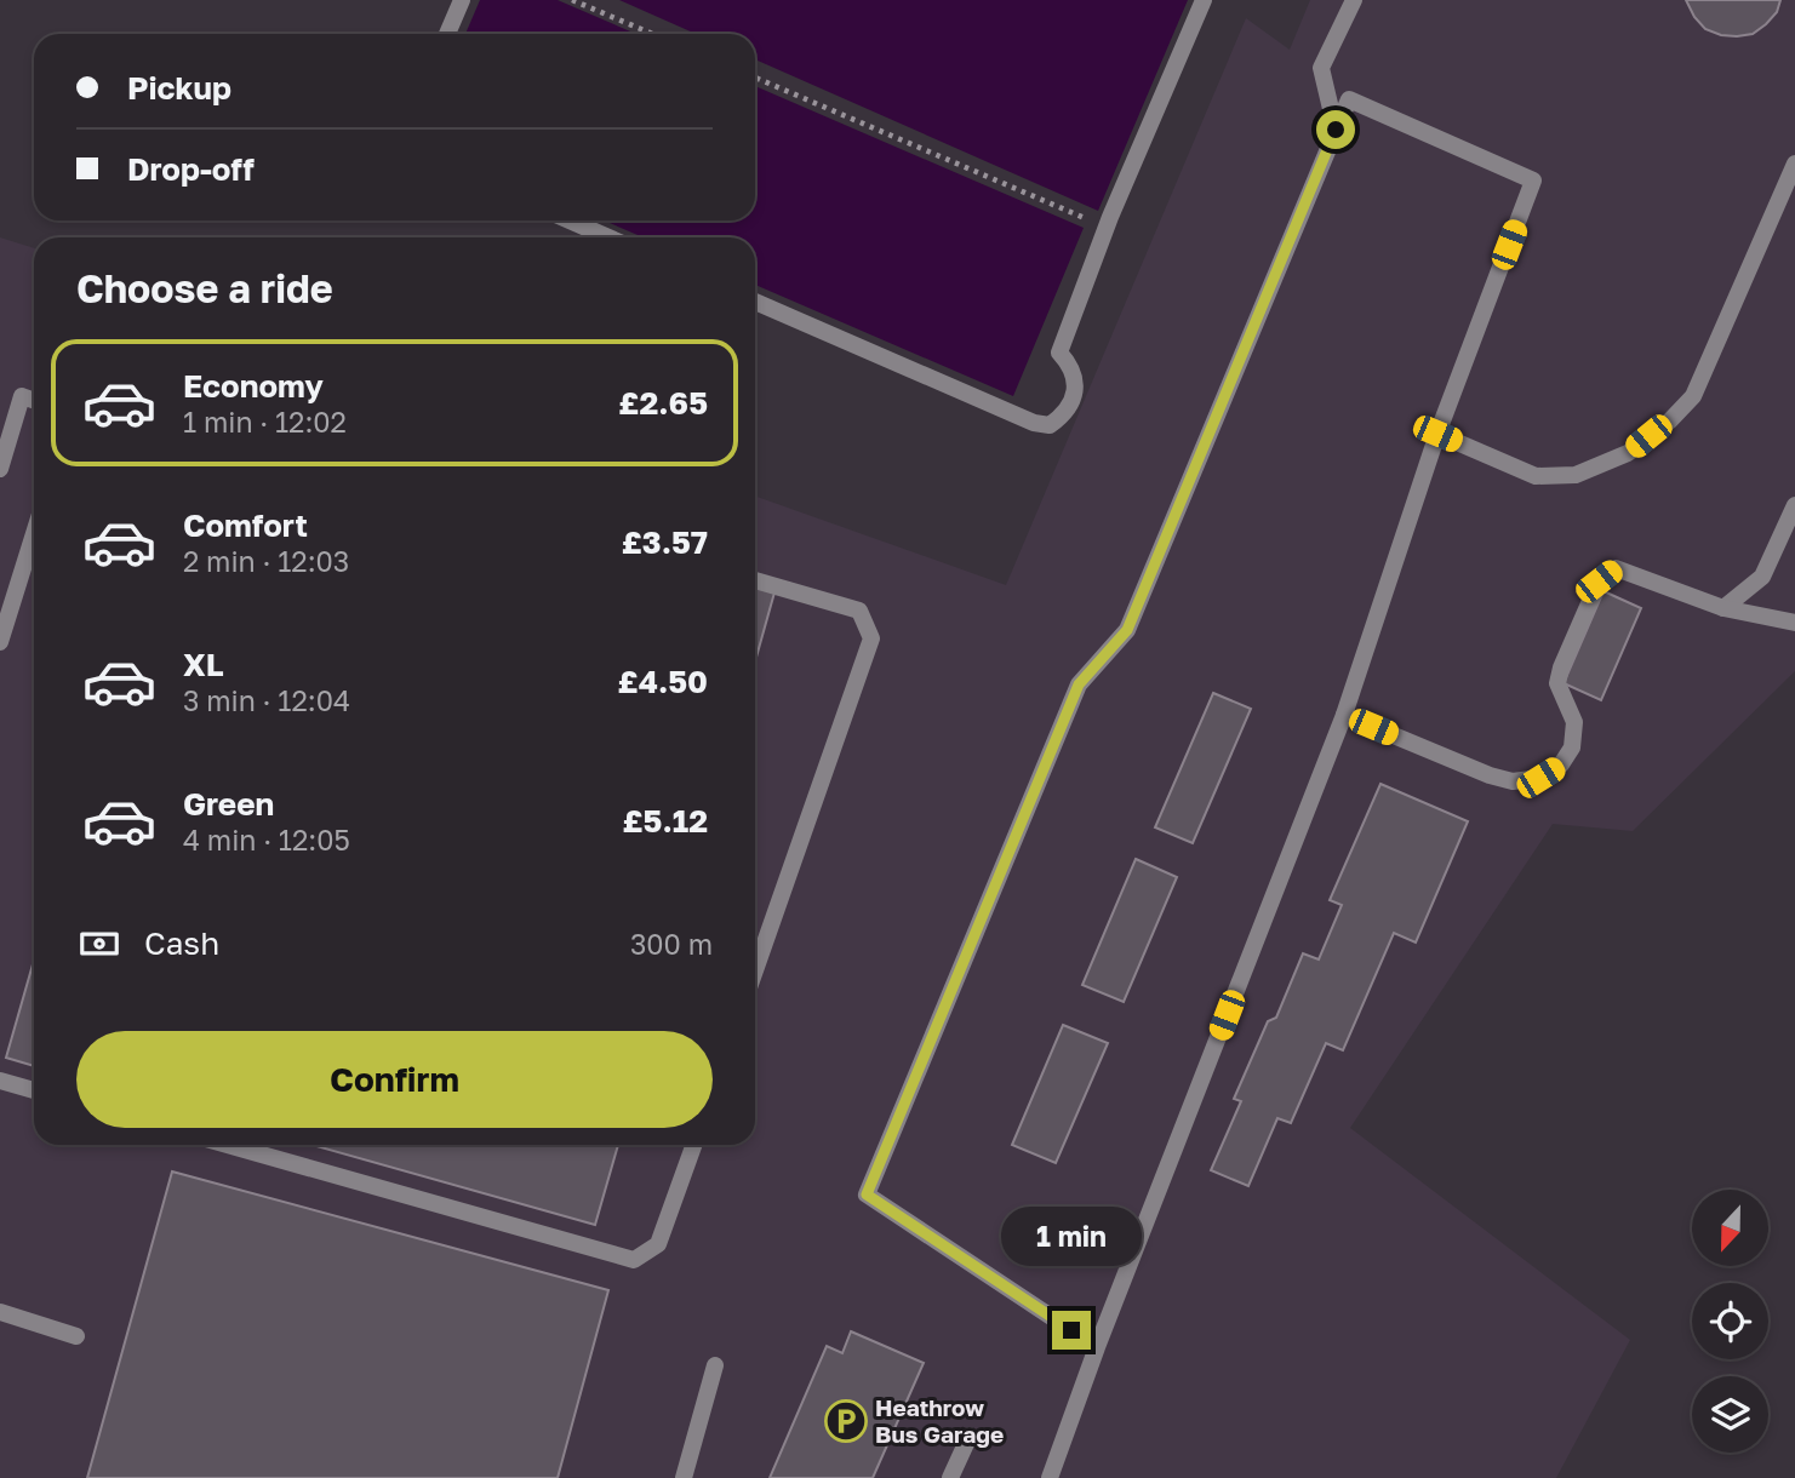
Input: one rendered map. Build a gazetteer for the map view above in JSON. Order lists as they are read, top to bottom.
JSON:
{
  "places": {
    "parking": ["Heathrow Bus Garage"]
  },
  "north": "bottom",
  "page": {
    "banner": ["Pickup", "Drop-off"],
    "heading": "Choose a ride",
    "list": [
      {
        "name": "Economy",
        "note": "1 min · 12:02",
        "value": "£2.65"
      },
      {
        "name": "Comfort",
        "note": "2 min · 12:03",
        "value": "£3.57"
      },
      {
        "name": "XL",
        "note": "3 min · 12:04",
        "value": "£4.50"
      },
      {
        "name": "Green",
        "note": "4 min · 12:05",
        "value": "£5.12"
      }
    ],
    "pay": ["Cash", "300 m"],
    "buttons": "Confirm",
    "bubble": "1 min"
  }
}
